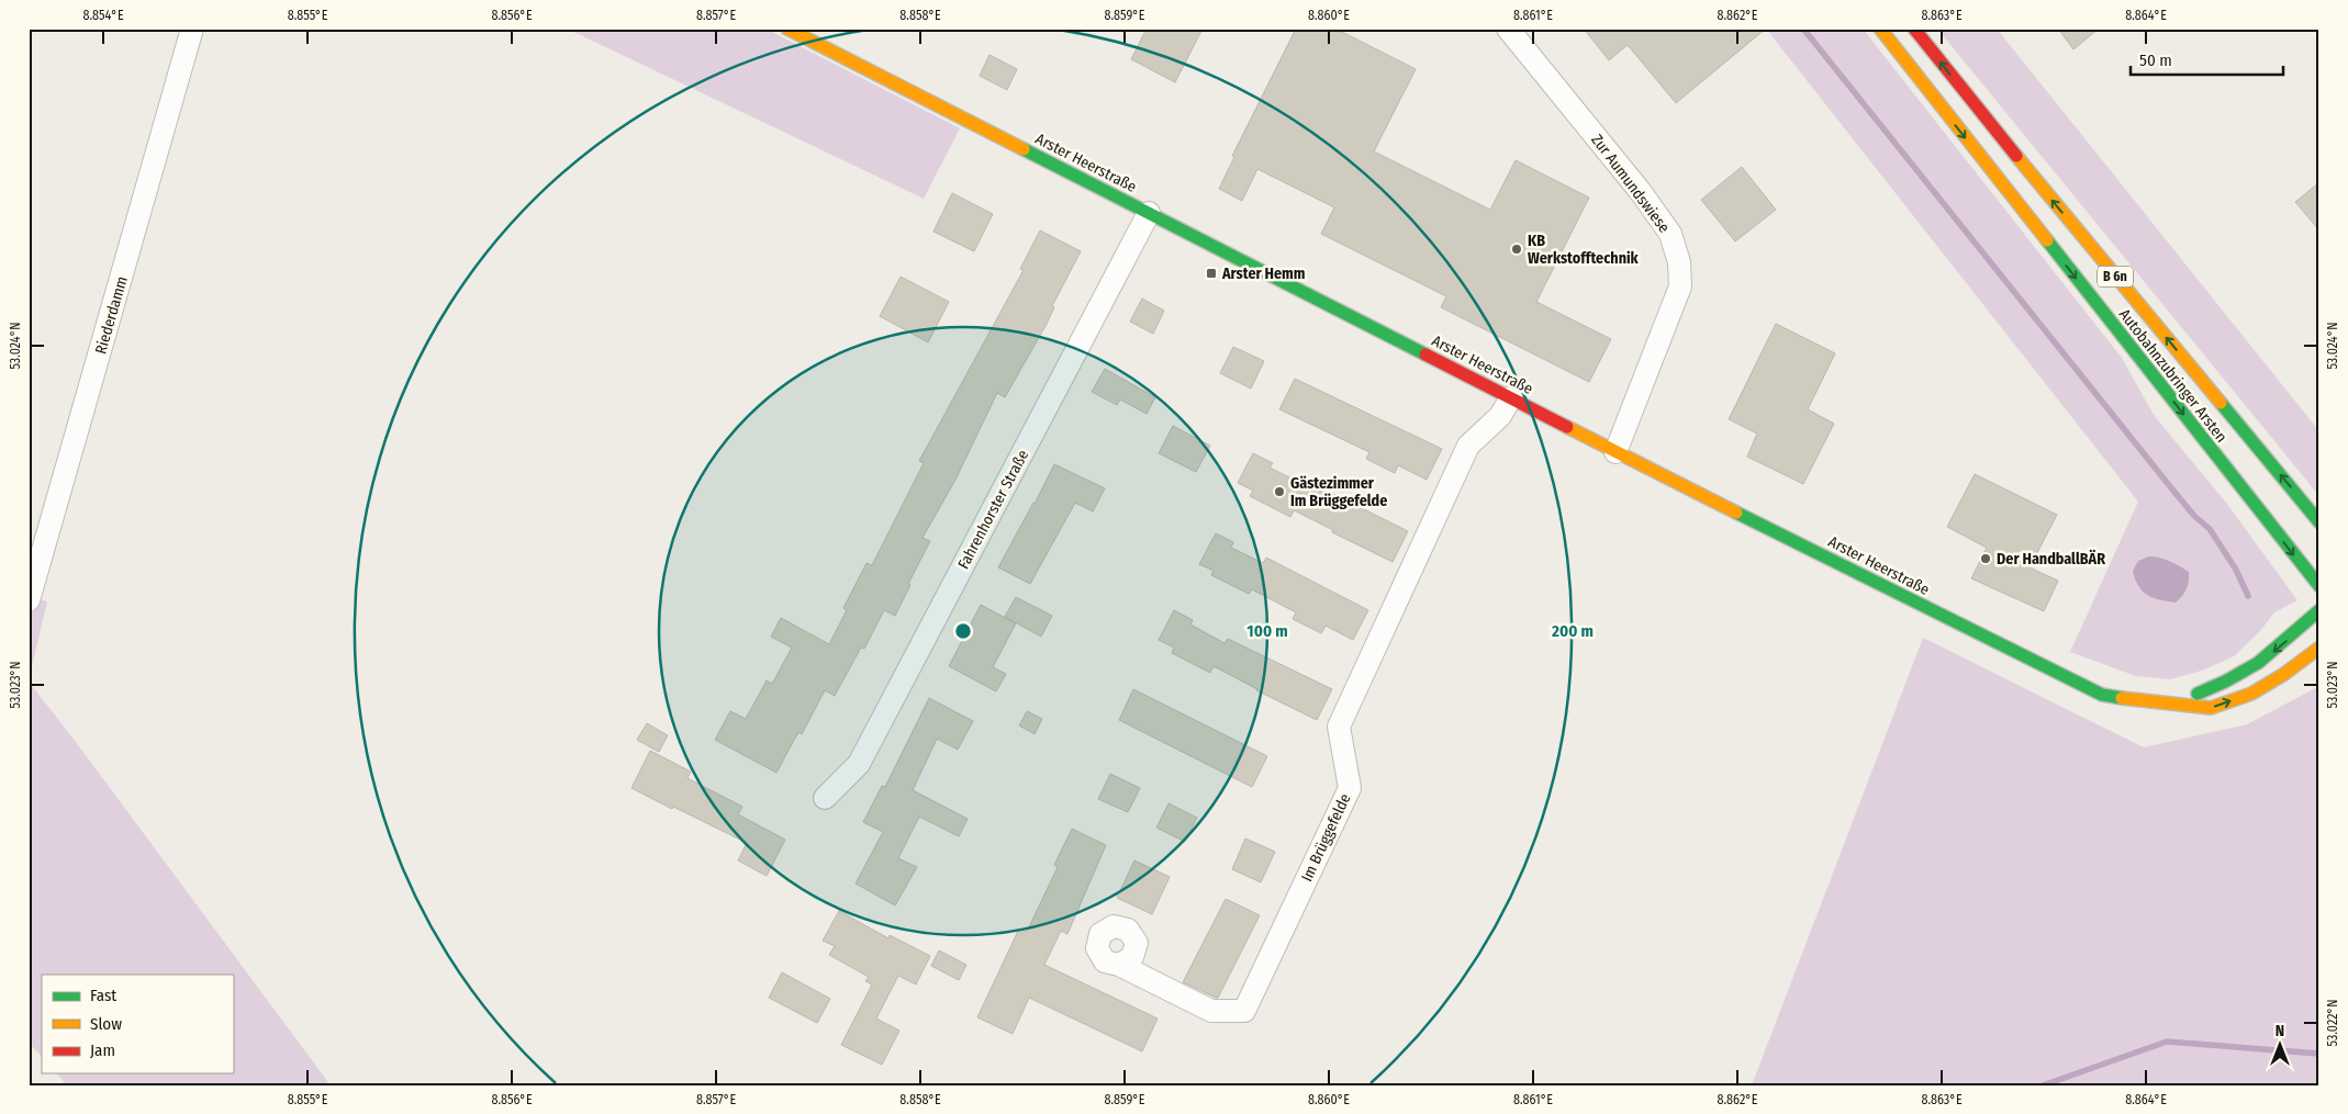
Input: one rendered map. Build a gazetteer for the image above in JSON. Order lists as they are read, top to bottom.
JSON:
{
  "streets": {
    "main road": ["Arster Heerstraße", "B 6n", "Autobahnzubringer Arsten"],
    "street": [
      "Zur Aumundswiese",
      "Riederdamm",
      "Fahrenhorster Straße",
      "Im Brüggefelde"
    ]
  },
  "crossings": [
    ["Arster Heerstraße", "Zur Aumundswiese"],
    ["Arster Heerstraße", "Fahrenhorster Straße"],
    ["Arster Heerstraße", "Im Brüggefelde"]
  ],
  "places": {
    "other": ["KB Werkstofftechnik", "Gästezimmer Im Brüggefelde", "Der HandballBÄR"],
    "transit": ["Arster Hemm"]
  },
  "legend": ["Fast", "Slow", "Jam"],
  "scale_bar": "50 m",
  "north": "top",
  "coordinates": [
    "8.854°E",
    "8.855°E",
    "8.856°E",
    "8.857°E",
    "8.858°E",
    "8.859°E",
    "8.860°E",
    "8.861°E",
    "8.862°E",
    "8.863°E",
    "8.864°E",
    "53.024°N",
    "53.023°N",
    "53.022°N"
  ],
  "rings": ["100 m", "200 m"]
}
